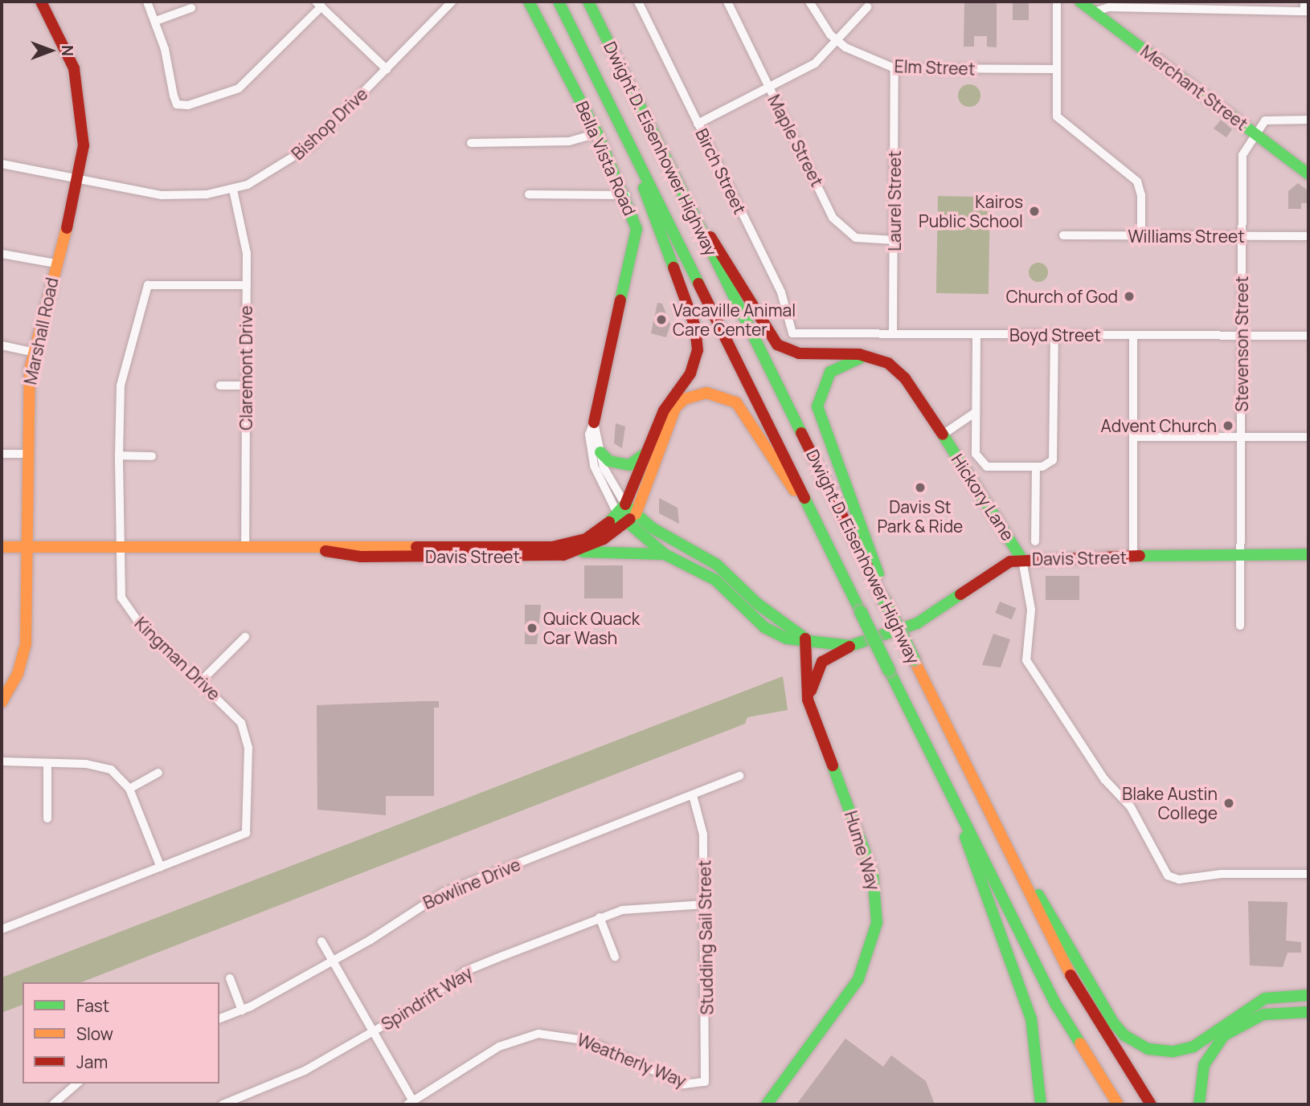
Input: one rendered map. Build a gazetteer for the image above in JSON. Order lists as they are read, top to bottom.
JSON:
{
  "streets": {
    "main road": [
      "Merchant Street",
      "Dwight D. Eisenhower Highway",
      "Bella Vista Road",
      "Marshall Road",
      "Hickory Lane",
      "Davis Street",
      "Hume Way"
    ],
    "street": [
      "Elm Street",
      "Bishop Drive",
      "Maple Street",
      "Birch Street",
      "Laurel Street",
      "Williams Street",
      "Boyd Street",
      "Stevenson Street",
      "Claremont Drive",
      "Kingman Drive",
      "Bowline Drive",
      "Studding Sail Street",
      "Spindrift Way",
      "Weatherly Way"
    ]
  },
  "crossings": [
    ["Elm Street", "Laurel Street"],
    ["Merchant Street", "Stevenson Street"],
    ["Bishop Drive", "Marshall Road"],
    ["Bishop Drive", "Claremont Drive"],
    ["Maple Street", "Laurel Street"],
    ["Bella Vista Road", "Davis Street"],
    ["Birch Street", "Boyd Street"],
    ["Laurel Street", "Boyd Street"],
    ["Williams Street", "Stevenson Street"],
    ["Marshall Road", "Davis Street"],
    ["Boyd Street", "Stevenson Street"],
    ["Stevenson Street", "Davis Street"],
    ["Claremont Drive", "Davis Street"],
    ["Claremont Drive", "Kingman Drive"],
    ["Hickory Lane", "Davis Street"],
    ["Davis Street", "Kingman Drive"],
    ["Davis Street", "Hume Way"],
    ["Bowline Drive", "Studding Sail Street"],
    ["Studding Sail Street", "Spindrift Way"],
    ["Studding Sail Street", "Weatherly Way"]
  ],
  "places": [
    "Kairos Public School",
    "Church of God",
    "Vacaville Animal Care Center",
    "Advent Church",
    "Davis St Park & Ride",
    "Quick Quack Car Wash",
    "Blake Austin College"
  ],
  "legend": ["Fast", "Slow", "Jam"],
  "north": "right"
}
